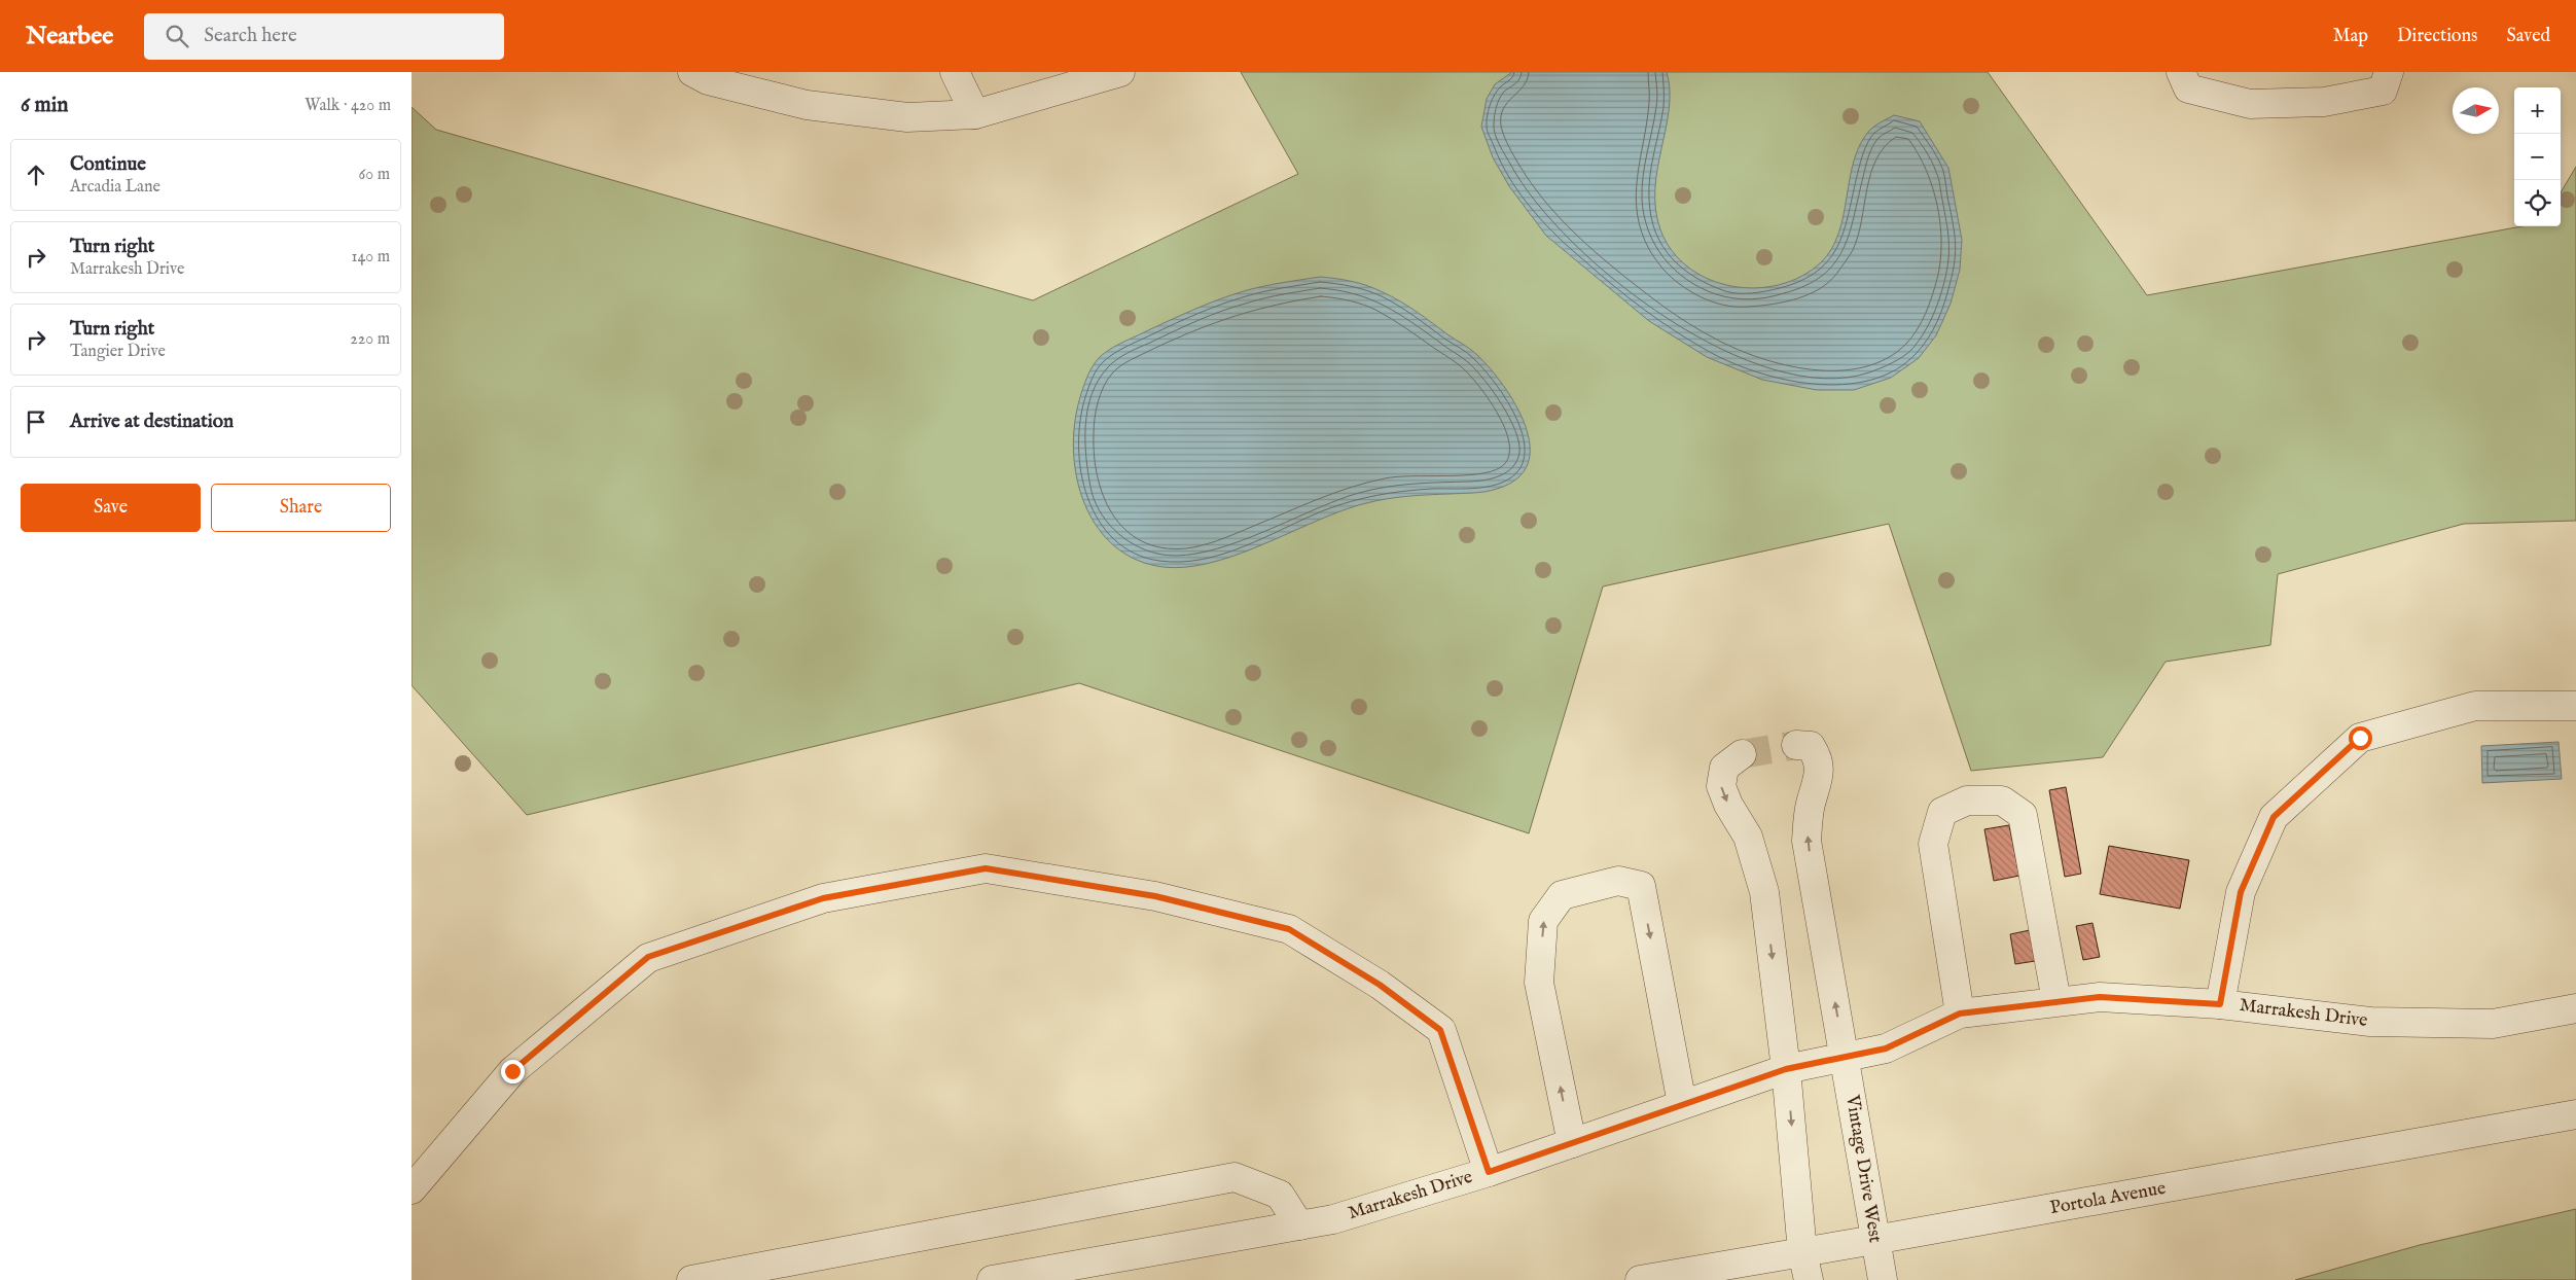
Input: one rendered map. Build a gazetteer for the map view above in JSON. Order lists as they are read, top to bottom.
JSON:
{
  "streets": {
    "street": ["Marrakesh Drive", "Vintage Drive West", "Portola Avenue"]
  },
  "crossings": [
    ["Marrakesh Drive", "Vintage Drive West"],
    ["Vintage Drive West", "Portola Avenue"]
  ],
  "one_way": ["Vintage Drive West"],
  "north": "right",
  "page": {
    "header": "Nearbee",
    "search": "Search here",
    "nav": ["Map", "Directions", "Saved"],
    "heading": ["6 min", "Walk · 420 m"],
    "map_buttons": ["+", "−"],
    "list": [
      ["Continue", "Arcadia Lane", "60 m"],
      ["Turn right", "Marrakesh Drive", "140 m"],
      ["Turn right", "Tangier Drive", "220 m"],
      "Arrive at destination"
    ],
    "buttons": ["Save", "Share"]
  }
}
